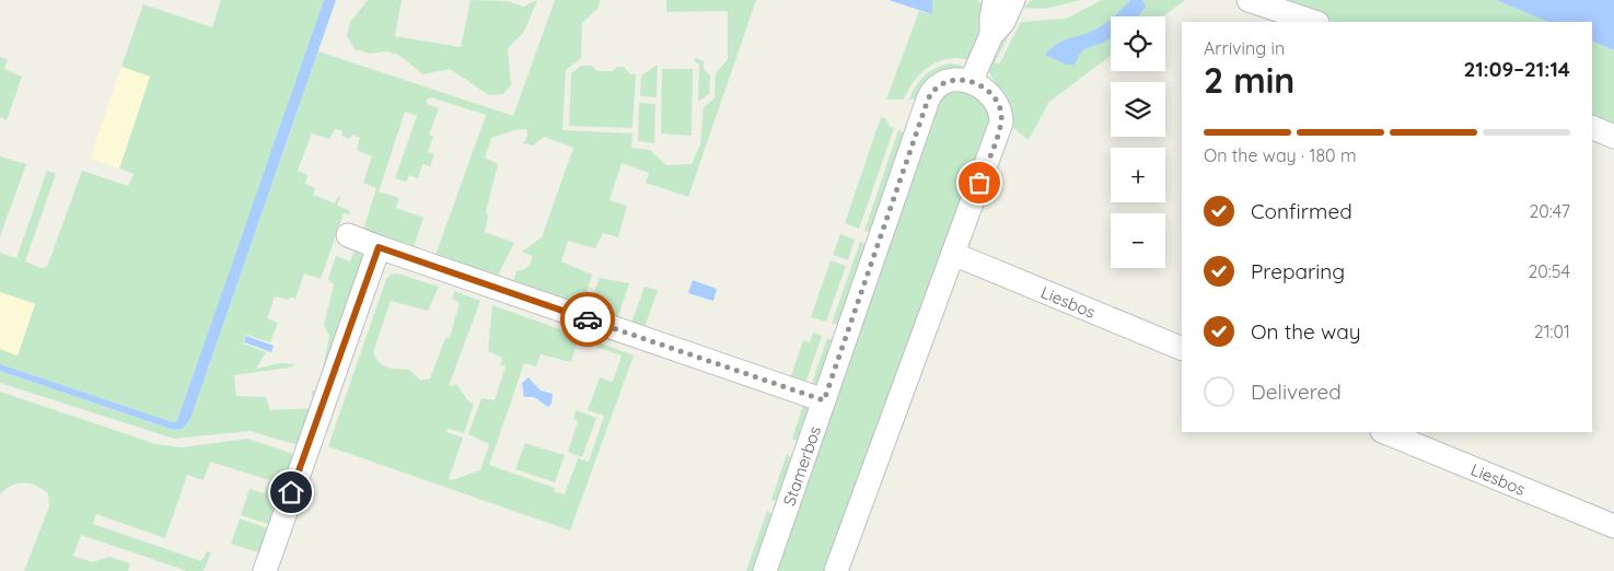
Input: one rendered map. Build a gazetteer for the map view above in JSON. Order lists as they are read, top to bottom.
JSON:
{
  "streets": {
    "street": ["Liesbos", "Stamerbos"]
  },
  "page": {
    "map_buttons": ["+", "−"],
    "heading": ["2 min", "Arriving in", "21:09–21:14"],
    "bar": "On the way · 180 m",
    "list": [
      ["Confirmed", "20:47"],
      ["Preparing", "20:54"],
      ["On the way", "21:01"],
      "Delivered"
    ]
  }
}
